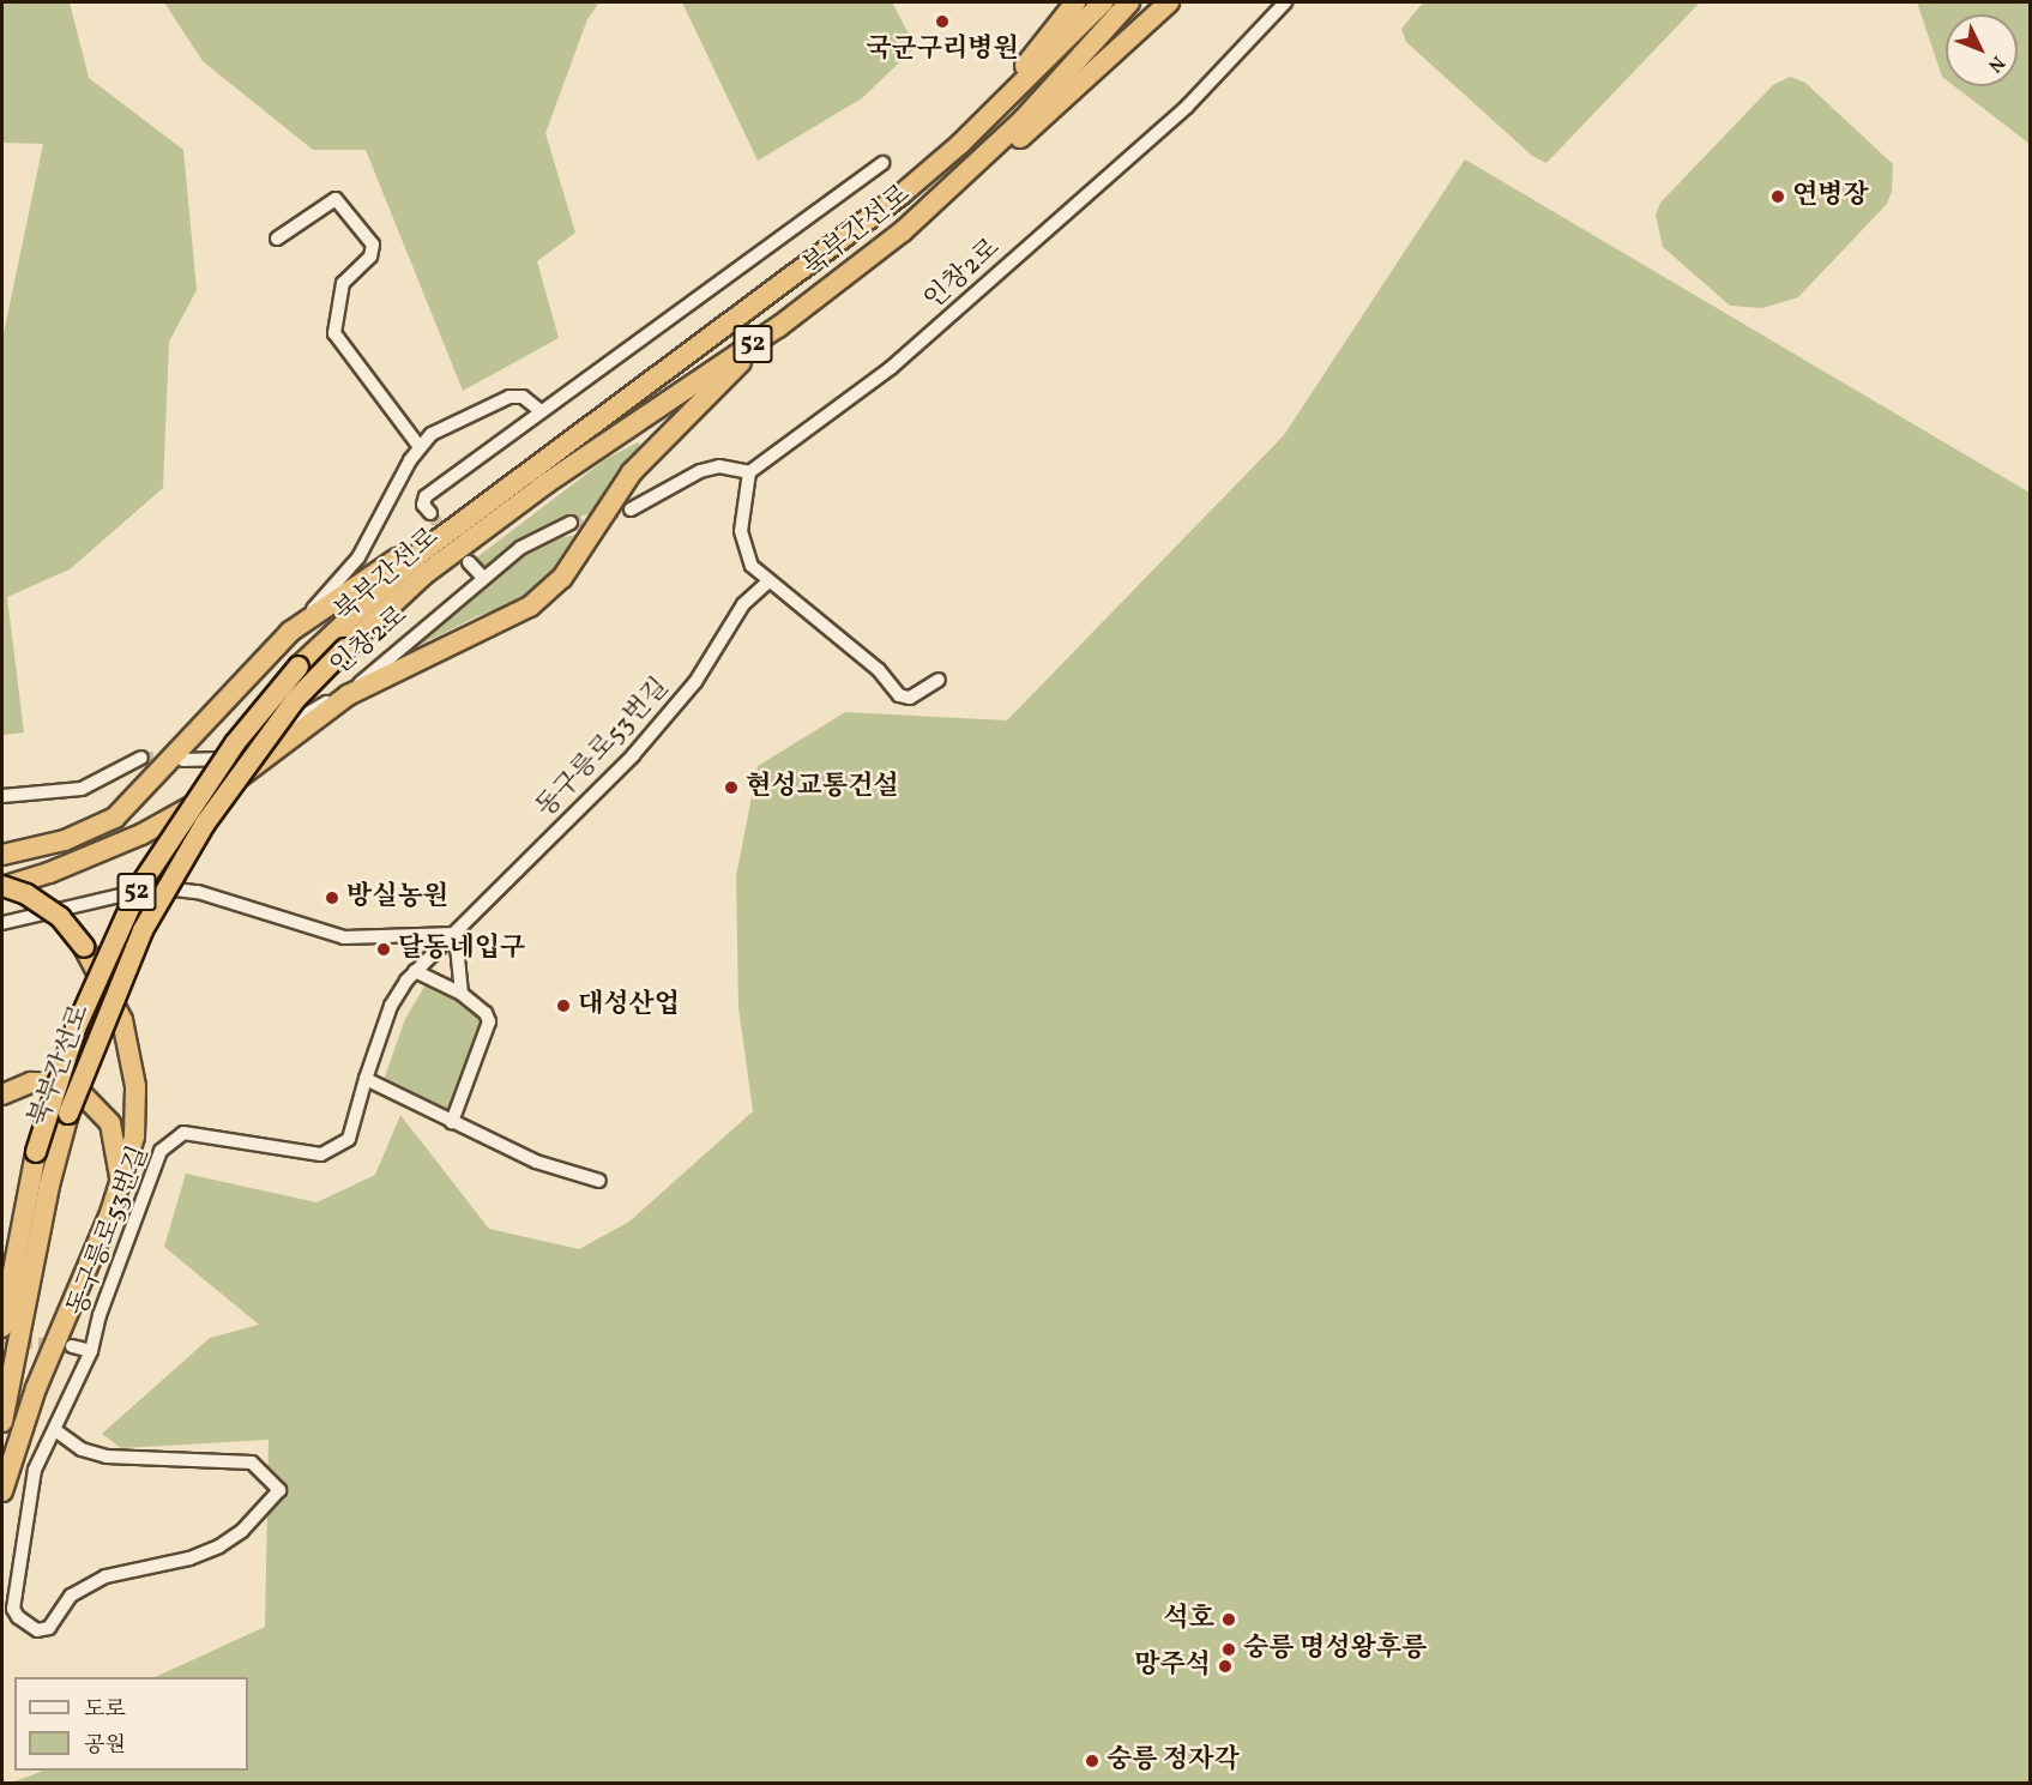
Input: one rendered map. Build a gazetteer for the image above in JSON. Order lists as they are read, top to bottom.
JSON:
{
  "streets": {
    "highway": ["북부간선로", "52"],
    "street": ["인창2로", "동구릉로53번길"]
  },
  "places": [
    "국군구리병원",
    "연병장",
    "현성교통건설",
    "방실농원",
    "달동네입구",
    "대성산업",
    "석호",
    "숭릉 명성왕후릉",
    "망주석",
    "숭릉 정자각"
  ],
  "legend": ["도로", "공원"],
  "north": "bottom right"
}
